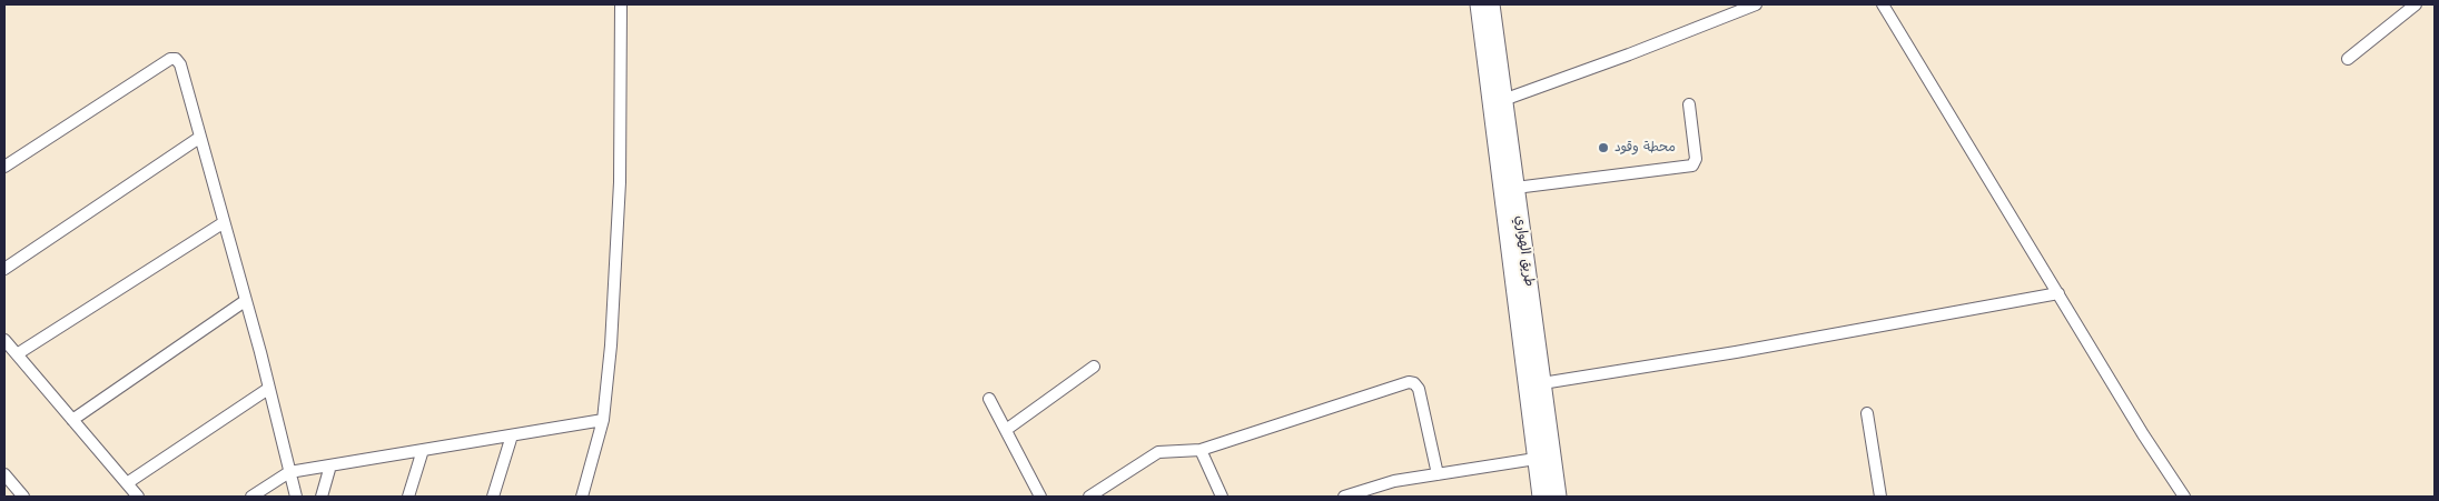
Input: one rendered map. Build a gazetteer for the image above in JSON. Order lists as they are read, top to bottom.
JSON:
{
  "streets": {
    "highway": ["طريق الهواري"]
  },
  "places": ["محطة وقود"]
}
